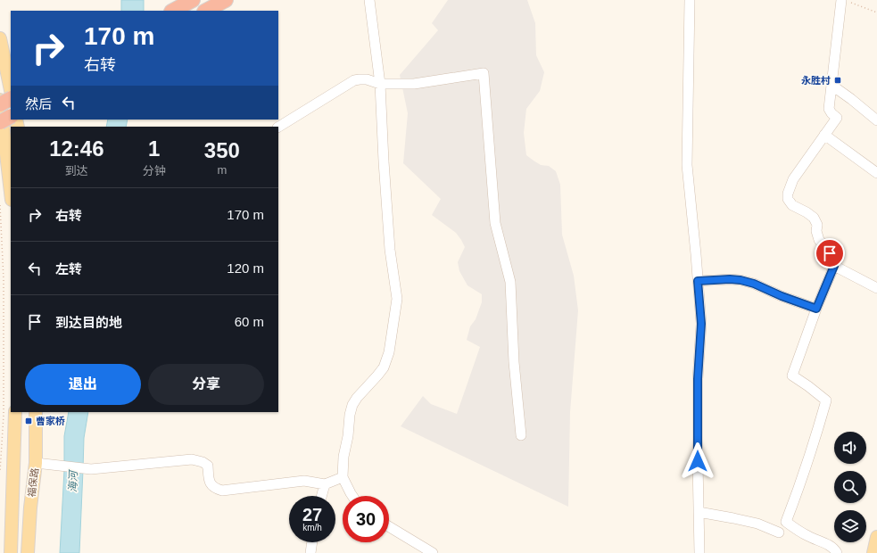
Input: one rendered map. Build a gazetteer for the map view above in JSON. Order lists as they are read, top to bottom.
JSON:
{
  "streets": {
    "main road": ["福保路"]
  },
  "water": ["海河"],
  "places": {
    "transit": ["永胜村", "曹家桥"]
  },
  "page": {
    "turn": ["170 m", "右转"],
    "then": "然后",
    "eta": [
      "12:46",
      "到达",
      "1",
      "分钟",
      "350",
      "m"
    ],
    "list": [
      {
        "name": "右转",
        "value": "170 m"
      },
      {
        "name": "左转",
        "value": "120 m"
      },
      {
        "name": "到达目的地",
        "value": "60 m"
      }
    ],
    "buttons": ["退出", "分享"],
    "speed": "27 km/h",
    "limit": "30"
  }
}
